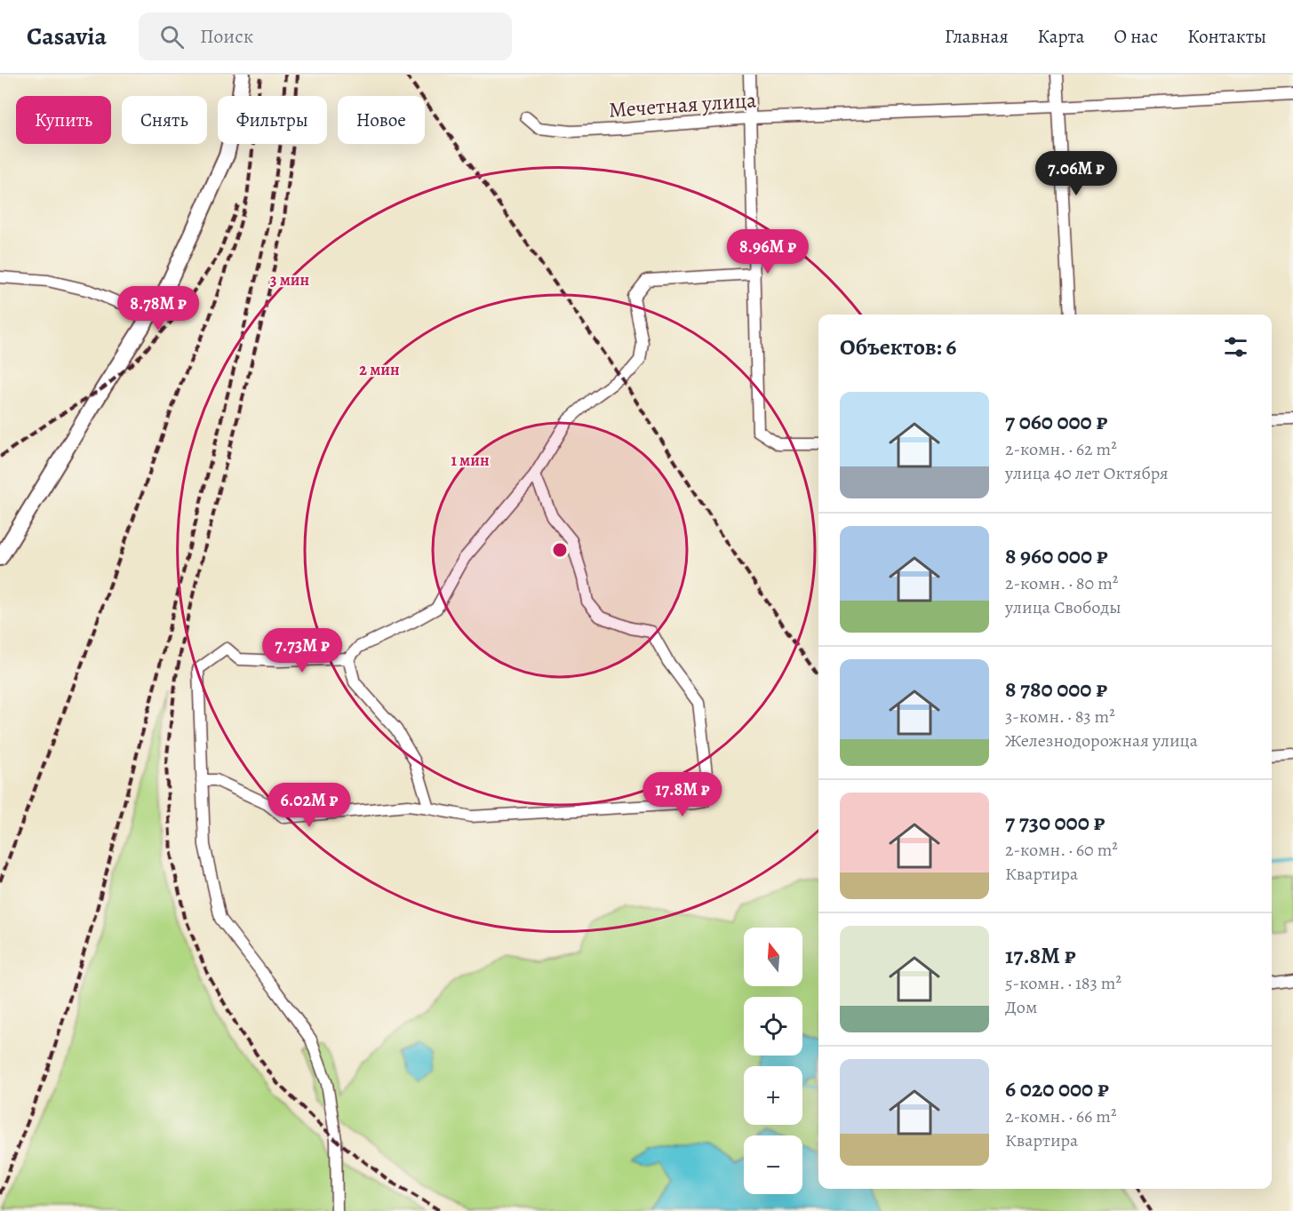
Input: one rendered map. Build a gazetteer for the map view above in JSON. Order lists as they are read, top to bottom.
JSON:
{
  "streets": {
    "street": ["Мечетная улица"]
  },
  "north": "top",
  "page": {
    "header": "Casavia",
    "search": "Поиск",
    "nav": [
      "Главная",
      "Карта",
      "О нас",
      "Контакты"
    ],
    "chip": [
      "Купить",
      "Снять",
      "Фильтры",
      "Новое"
    ],
    "price": [
      "7.06M ₽",
      "8.96M ₽",
      "8.78M ₽",
      "7.73M ₽",
      "17.8M ₽",
      "6.02M ₽"
    ],
    "heading": "Объектов: 6",
    "list": [
      {
        "name": "7 060 000 ₽",
        "note": "2-комн. · 62 m² · улица 40 лет Октября"
      },
      {
        "name": "8 960 000 ₽",
        "note": "2-комн. · 80 m² · улица Свободы"
      },
      {
        "name": "8 780 000 ₽",
        "note": "3-комн. · 83 m² · Железнодорожная улица"
      },
      {
        "name": "7 730 000 ₽",
        "note": "2-комн. · 60 m² · Квартира"
      },
      {
        "name": "17.8M ₽",
        "note": "5-комн. · 183 m² · Дом"
      },
      {
        "name": "6 020 000 ₽",
        "note": "2-комн. · 66 m² · Квартира"
      }
    ],
    "map_buttons": ["+", "−"]
  },
  "rings": ["3 мин", "2 мин", "1 мин"]
}
